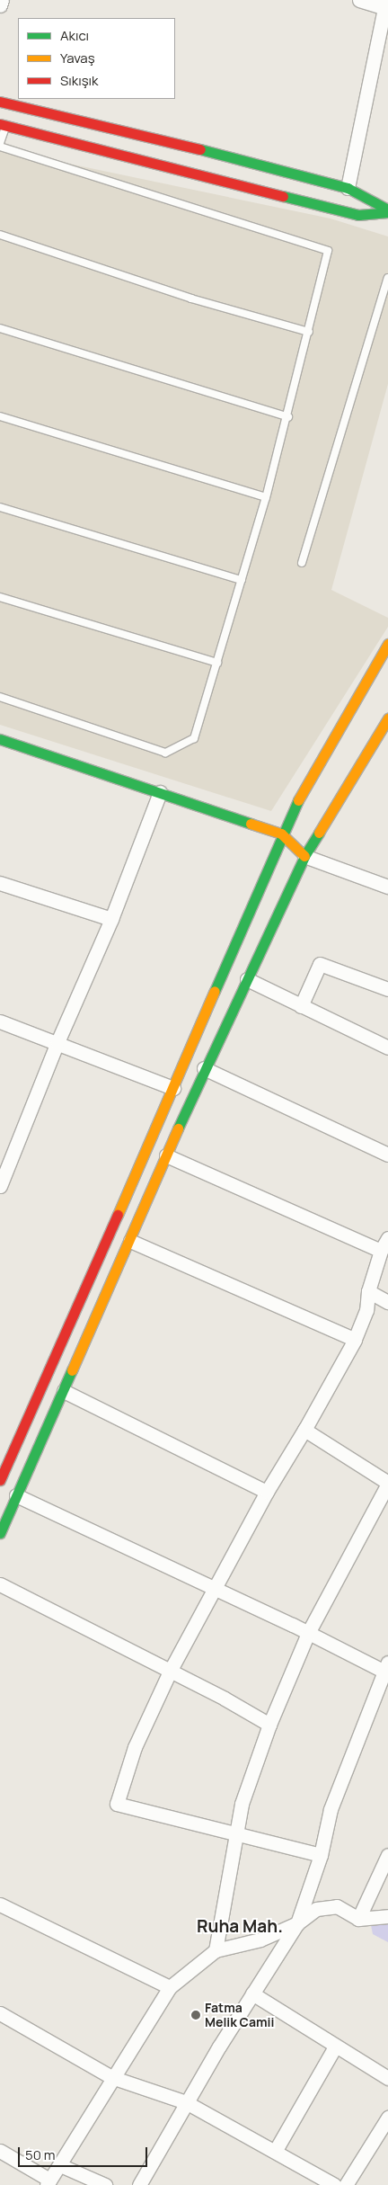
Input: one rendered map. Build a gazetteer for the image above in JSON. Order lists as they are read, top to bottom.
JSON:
{
  "districts": ["Ruha Mah."],
  "places": ["Fatma Melik Camii"],
  "legend": ["Akıcı", "Yavaş", "Sıkışık"],
  "scale_bar": "50 m"
}
